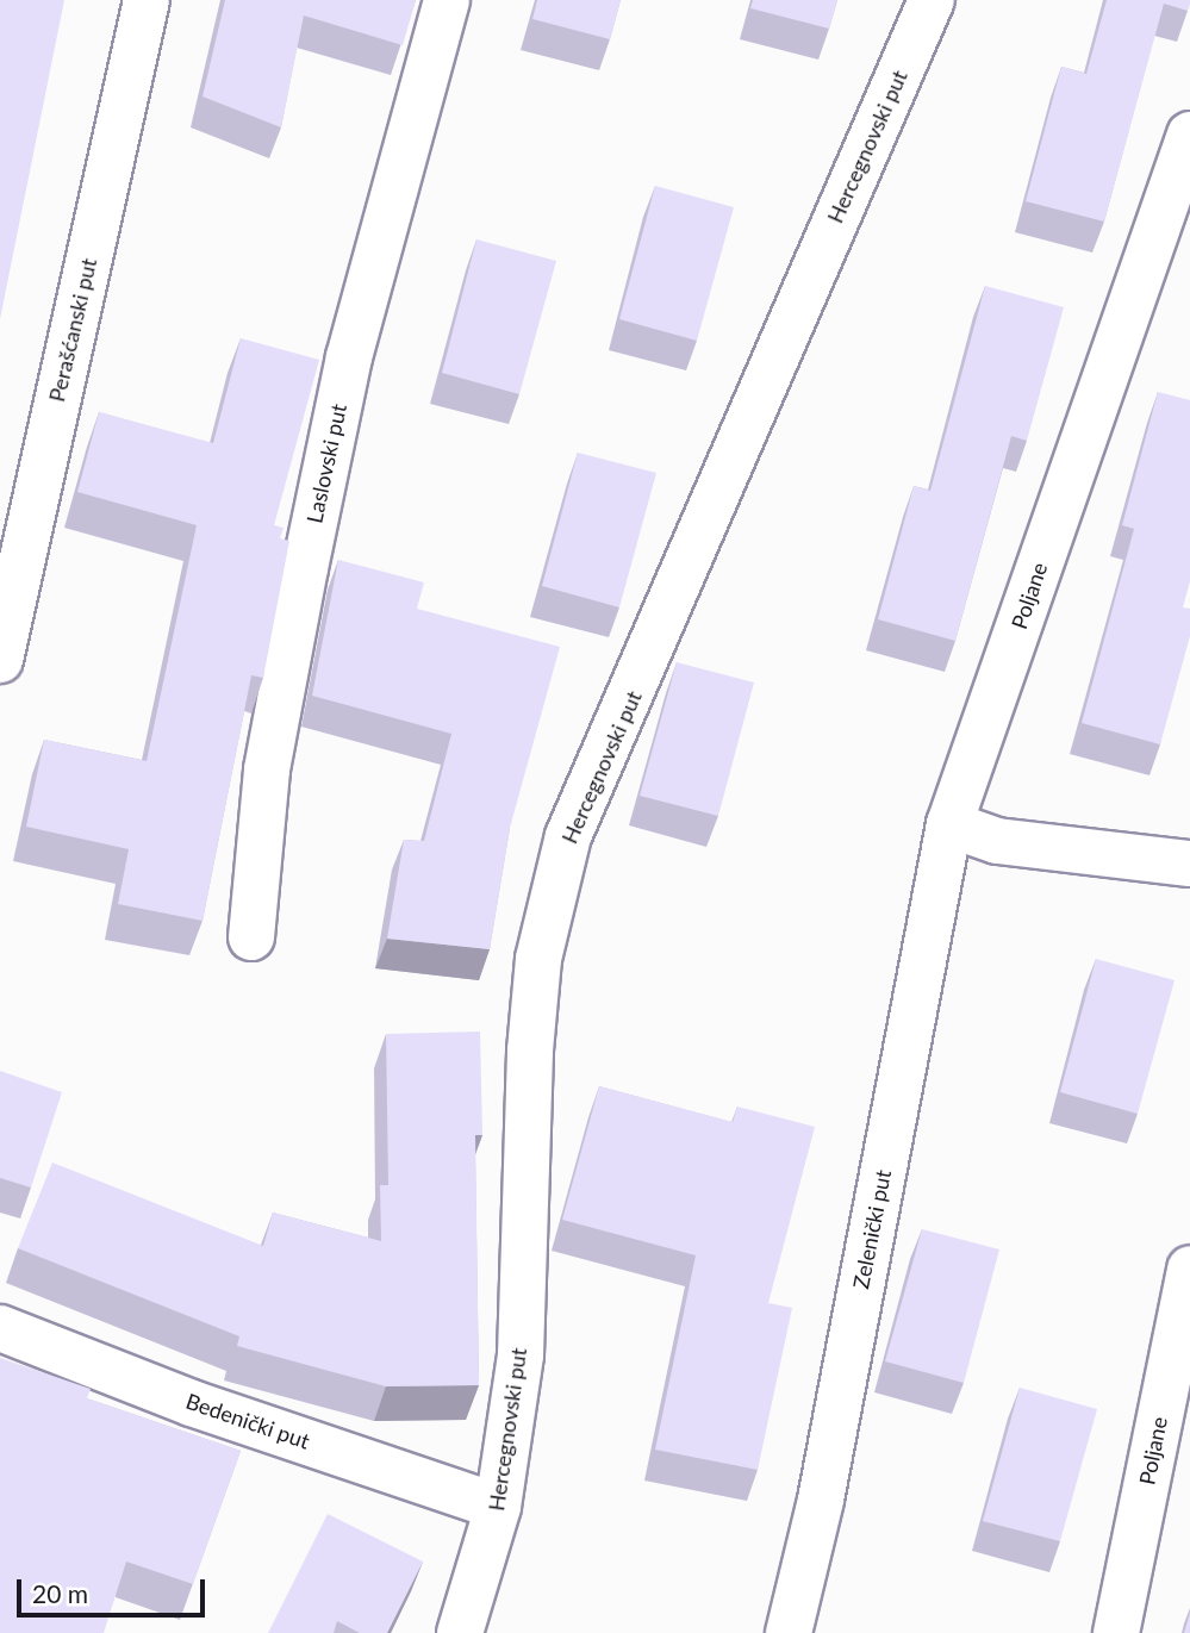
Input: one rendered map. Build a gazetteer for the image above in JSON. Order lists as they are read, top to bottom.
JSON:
{
  "streets": {
    "street": [
      "Hercegnovski put",
      "Perašćanski put",
      "Laslovski put",
      "Poljane",
      "Zelenički put",
      "Bedenički put"
    ]
  },
  "crossings": [
    ["Hercegnovski put", "Bedenički put"],
    ["Poljane", "Zelenički put"]
  ],
  "scale_bar": "20 m"
}
